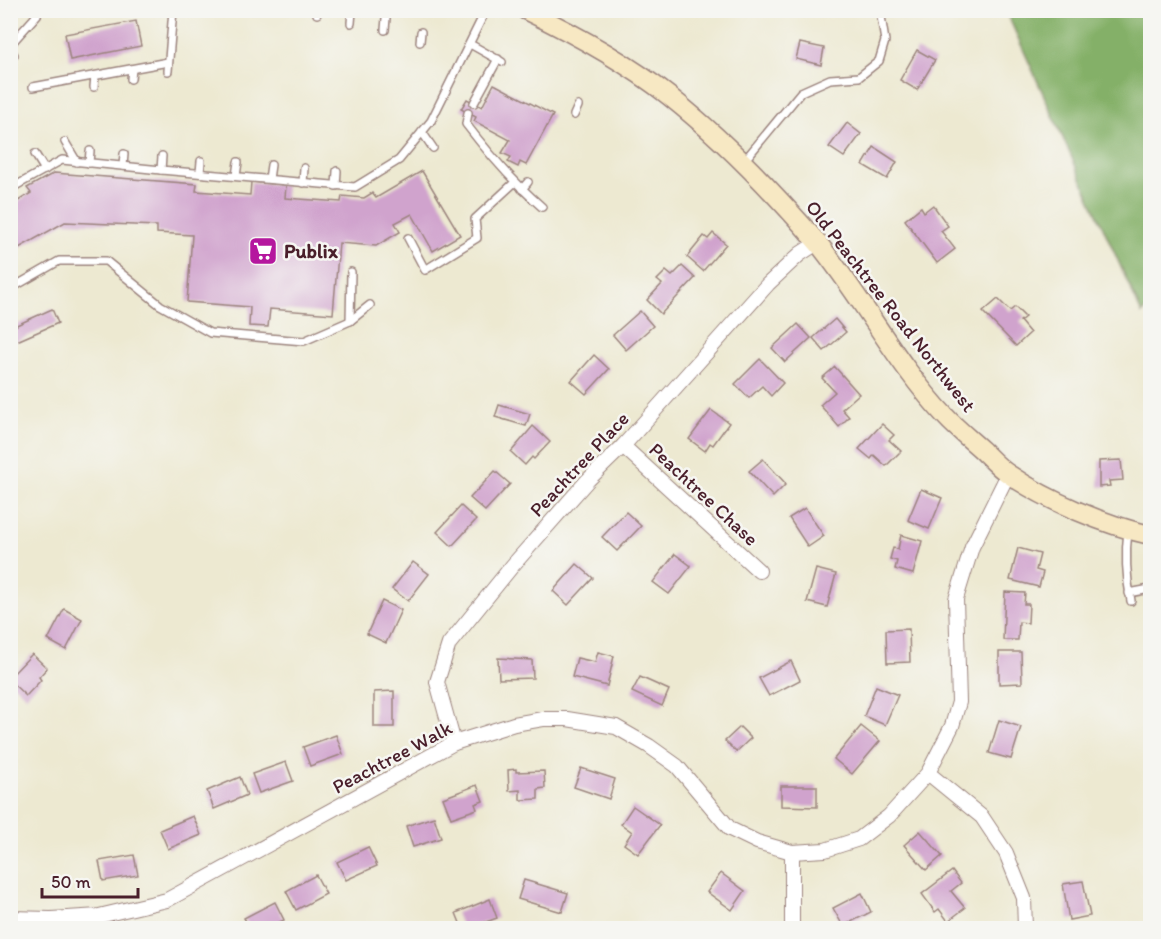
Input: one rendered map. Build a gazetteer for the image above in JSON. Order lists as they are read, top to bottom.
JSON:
{
  "streets": {
    "main road": ["Old Peachtree Road Northwest"],
    "street": ["Peachtree Place", "Peachtree Chase", "Peachtree Walk"]
  },
  "crossings": [
    ["Old Peachtree Road Northwest", "Peachtree Place"],
    ["Old Peachtree Road Northwest", "Peachtree Walk"],
    ["Peachtree Place", "Peachtree Chase"],
    ["Peachtree Place", "Peachtree Walk"]
  ],
  "places": {
    "supermarket": ["Publix"]
  },
  "scale_bar": "50 m"
}
